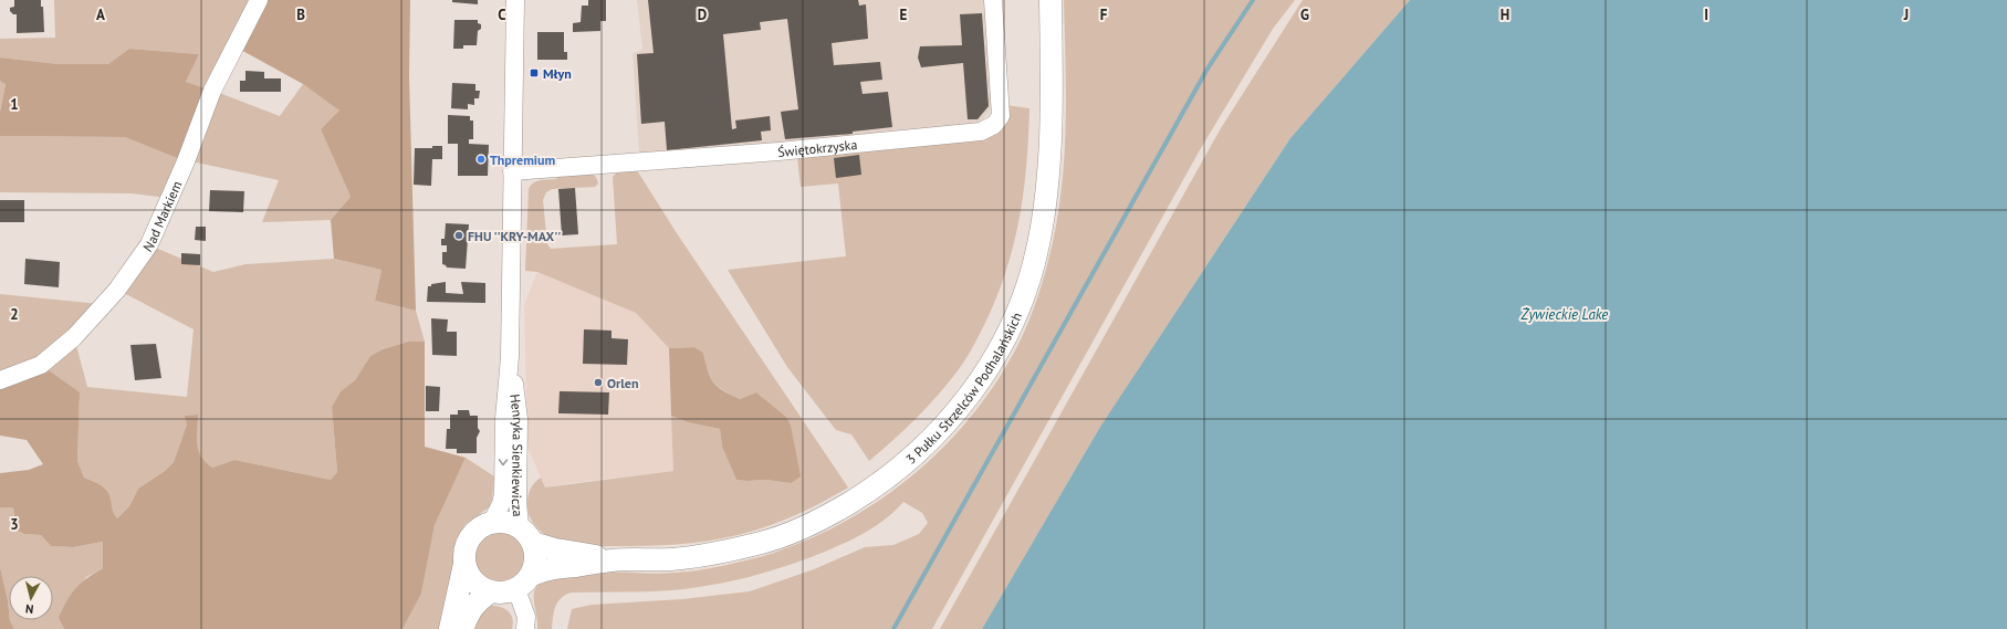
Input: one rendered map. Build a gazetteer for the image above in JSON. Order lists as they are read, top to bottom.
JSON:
{
  "streets": {
    "main road": ["3 Pułku Strzelców Podhalańskich"],
    "street": ["Świętokrzyska", "Nad Markiem", "Henryka Sienkiewicza"]
  },
  "crossings": [
    ["Świętokrzyska", "Henryka Sienkiewicza"]
  ],
  "water": ["Żywieckie Lake"],
  "places": {
    "transit": ["Młyn"],
    "other": ["Thpremium", "FHU ''KRY-MAX''", "Orlen"]
  },
  "north": "bottom",
  "grid": {
    "columns": [
      "A",
      "B",
      "C",
      "D",
      "E",
      "F",
      "G",
      "H",
      "I",
      "J"
    ],
    "rows": ["1", "2", "3"]
  }
}
